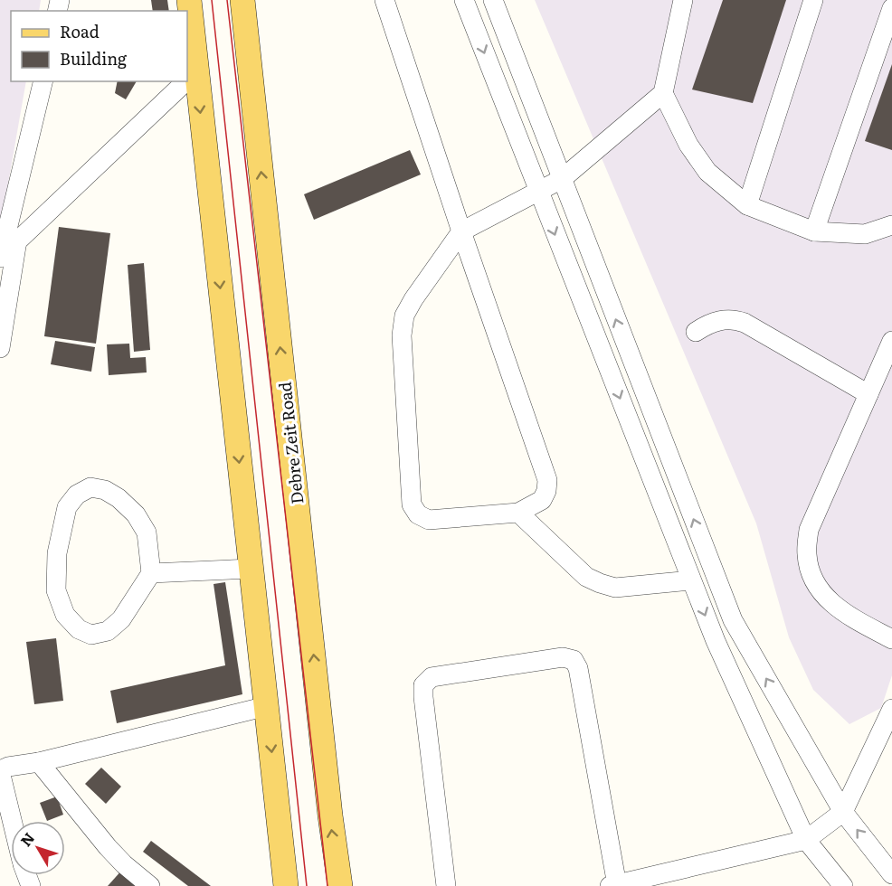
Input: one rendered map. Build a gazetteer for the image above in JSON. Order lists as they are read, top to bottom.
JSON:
{
  "streets": {
    "main road": ["Debre Zeit Road"]
  },
  "legend": ["Road", "Building"],
  "north": "top left"
}
